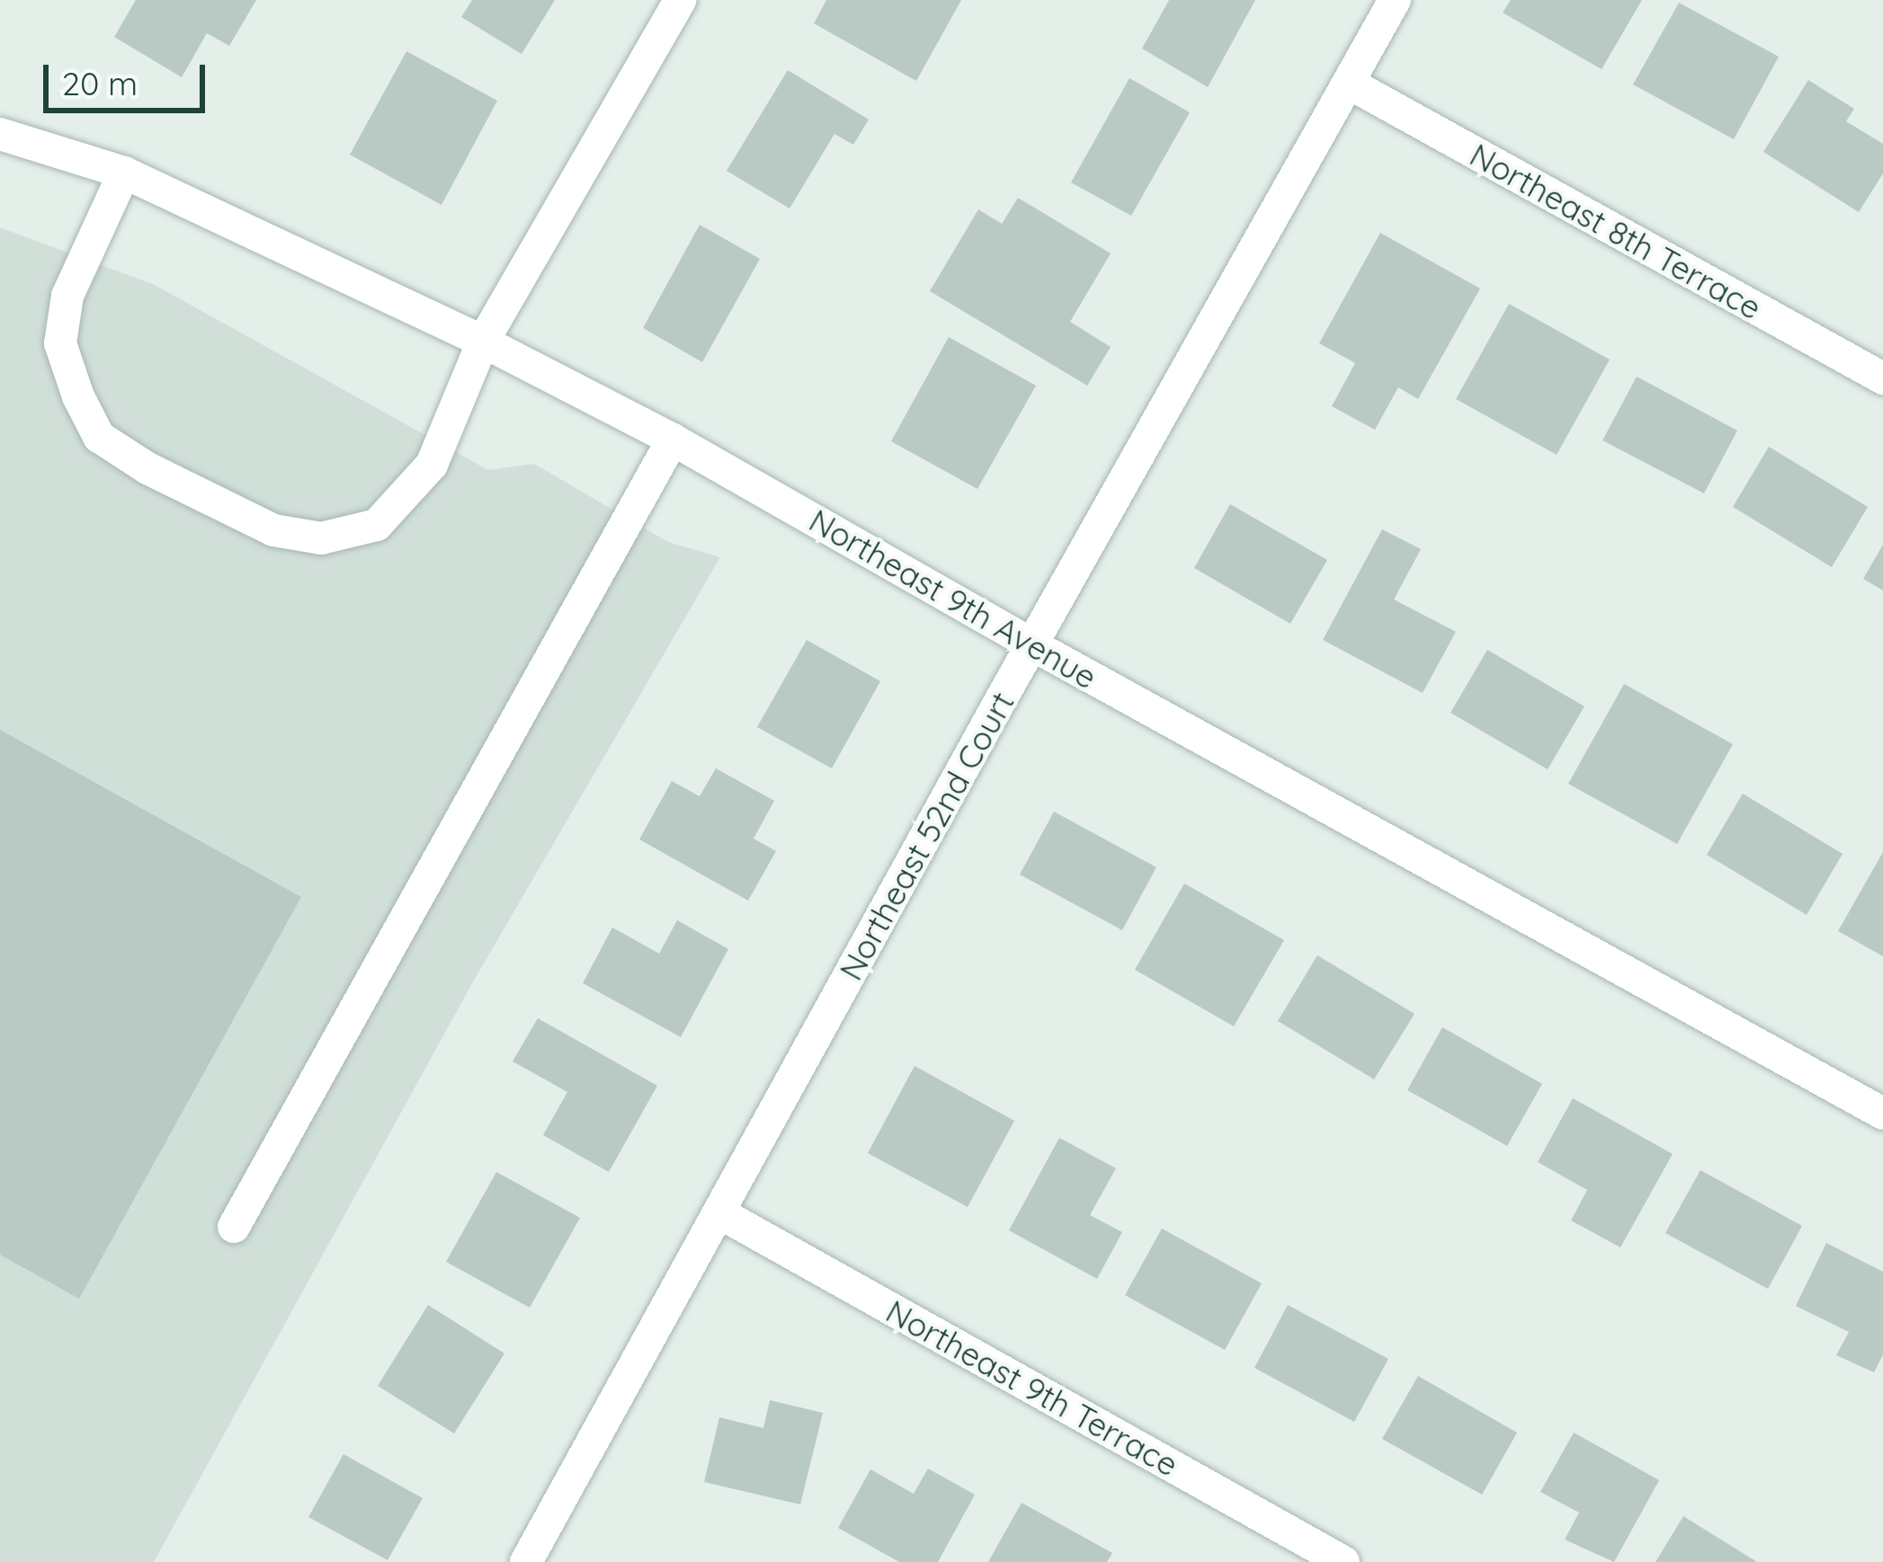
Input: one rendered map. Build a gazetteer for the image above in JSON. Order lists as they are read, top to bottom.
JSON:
{
  "streets": {
    "street": [
      "Northeast 8th Terrace",
      "Northeast 9th Avenue",
      "Northeast 52nd Court",
      "Northeast 9th Terrace"
    ]
  },
  "crossings": [
    ["Northeast 8th Terrace", "Northeast 52nd Court"],
    ["Northeast 9th Avenue", "Northeast 52nd Court"],
    ["Northeast 52nd Court", "Northeast 9th Terrace"]
  ],
  "scale_bar": "20 m"
}
